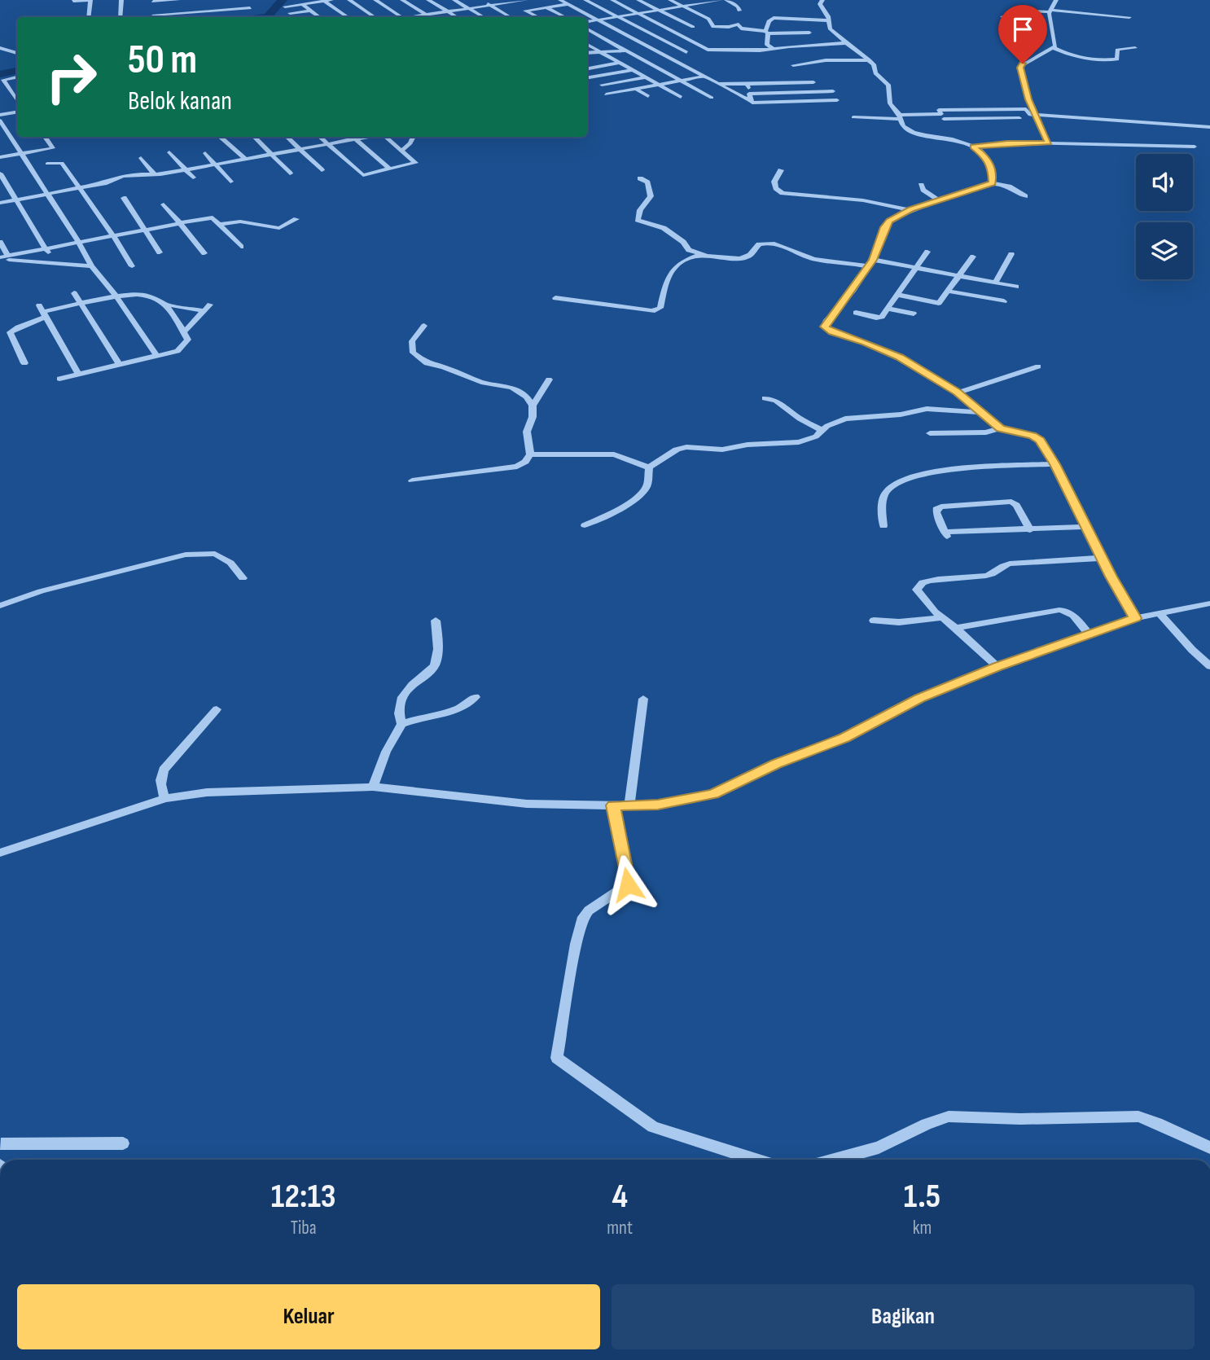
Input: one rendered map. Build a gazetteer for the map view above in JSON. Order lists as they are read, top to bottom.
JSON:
{
  "page": {
    "turn": ["50 m", "Belok kanan"],
    "eta": [
      "12:13",
      "Tiba",
      "4",
      "mnt",
      "1.5",
      "km"
    ],
    "buttons": ["Keluar", "Bagikan"]
  }
}
